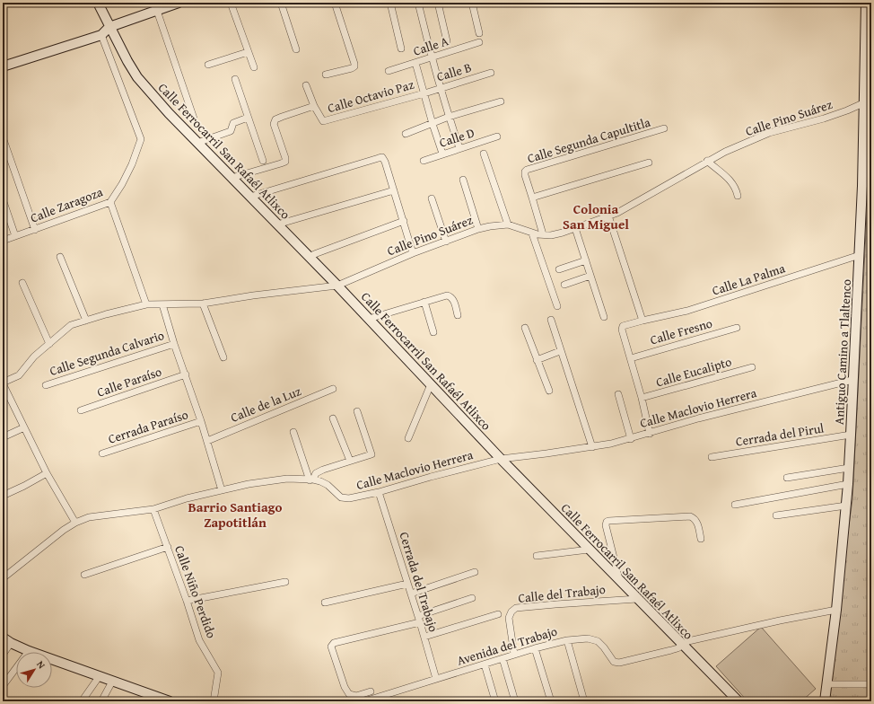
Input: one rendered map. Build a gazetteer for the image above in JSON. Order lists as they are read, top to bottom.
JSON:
{
  "streets": {
    "street": [
      "Calle A",
      "Calle B",
      "Calle Octavio Paz",
      "Calle Pino Suárez",
      "Calle D",
      "Calle Segunda Capultitla",
      "Calle Ferrocarril San Rafaél Atlixco",
      "Calle Zaragoza",
      "Calle La Palma",
      "Calle Fresno",
      "Antiguo Camino a Tlaltenco",
      "Calle Segunda Calvario",
      "Calle Eucalipto",
      "Calle Paraíso",
      "Calle de la Luz",
      "Calle Maclovio Herrera",
      "Cerrada Paraíso",
      "Cerrada del Pirul",
      "Cerrada del Trabajo",
      "Calle Niño Perdido",
      "Calle del Trabajo",
      "Avenida del Trabajo"
    ]
  },
  "crossings": [
    ["Calle B", "Calle Octavio Paz"],
    ["Calle Pino Suárez", "Calle Segunda Capultitla"],
    ["Calle Pino Suárez", "Calle Ferrocarril San Rafaél Atlixco"],
    ["Calle Pino Suárez", "Antiguo Camino a Tlaltenco"],
    ["Calle Ferrocarril San Rafaél Atlixco", "Calle Maclovio Herrera"],
    ["Calle Ferrocarril San Rafaél Atlixco", "Calle del Trabajo"],
    ["Calle Ferrocarril San Rafaél Atlixco", "Avenida del Trabajo"],
    ["Calle La Palma", "Calle Fresno"],
    ["Calle La Palma", "Antiguo Camino a Tlaltenco"],
    ["Antiguo Camino a Tlaltenco", "Calle Maclovio Herrera"],
    ["Antiguo Camino a Tlaltenco", "Cerrada del Pirul"],
    ["Antiguo Camino a Tlaltenco", "Avenida del Trabajo"],
    ["Calle Maclovio Herrera", "Cerrada del Trabajo"],
    ["Calle Maclovio Herrera", "Calle Niño Perdido"],
    ["Cerrada del Trabajo", "Avenida del Trabajo"],
    ["Calle del Trabajo", "Avenida del Trabajo"]
  ],
  "districts": ["Colonia San Miguel", "Barrio Santiago Zapotitlán"],
  "north": "top right"
}
